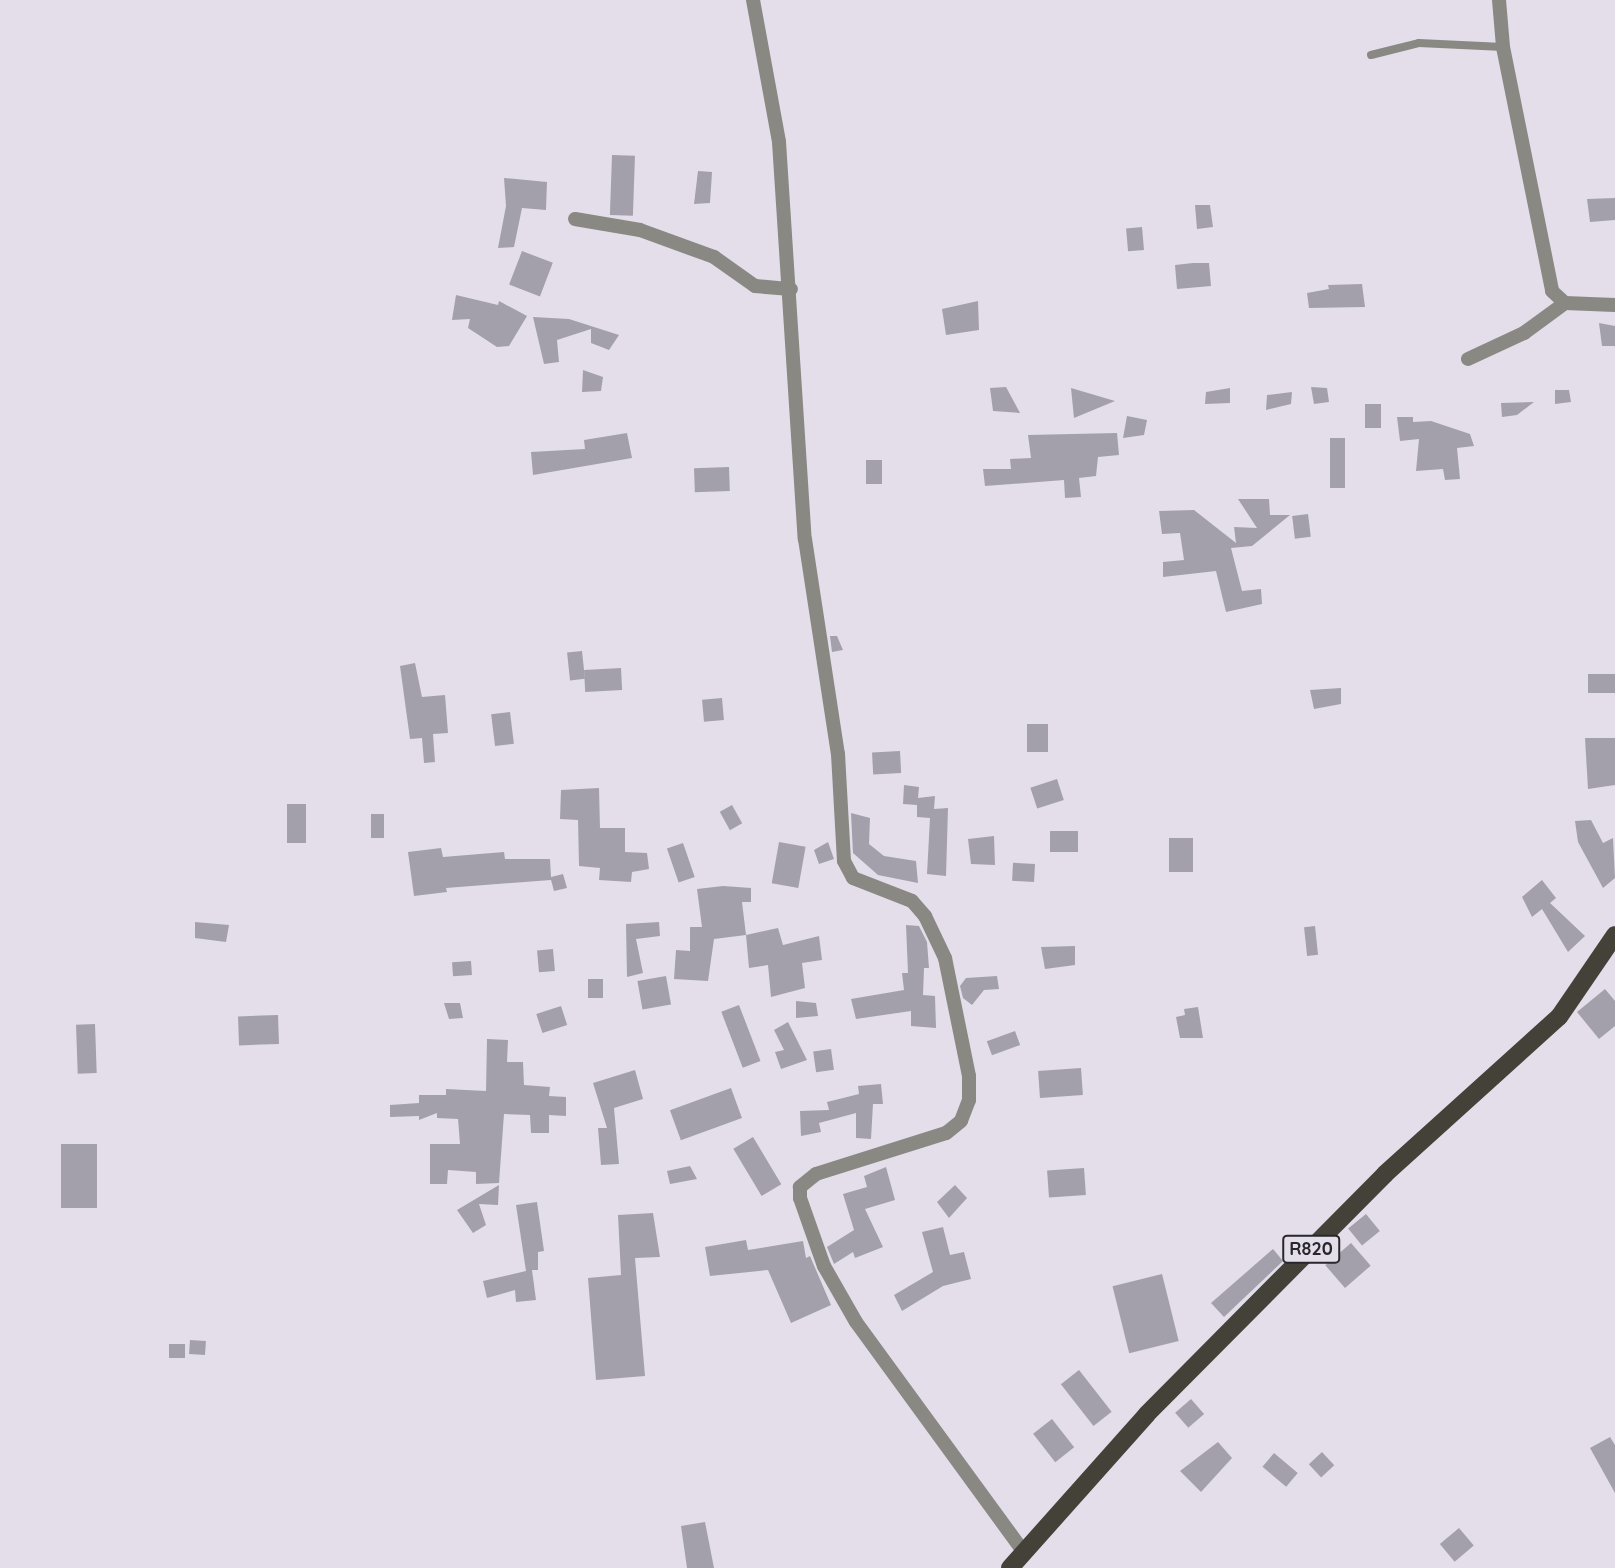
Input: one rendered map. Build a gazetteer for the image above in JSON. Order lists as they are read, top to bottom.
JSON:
{
  "streets": {
    "main road": ["R820"]
  }
}
